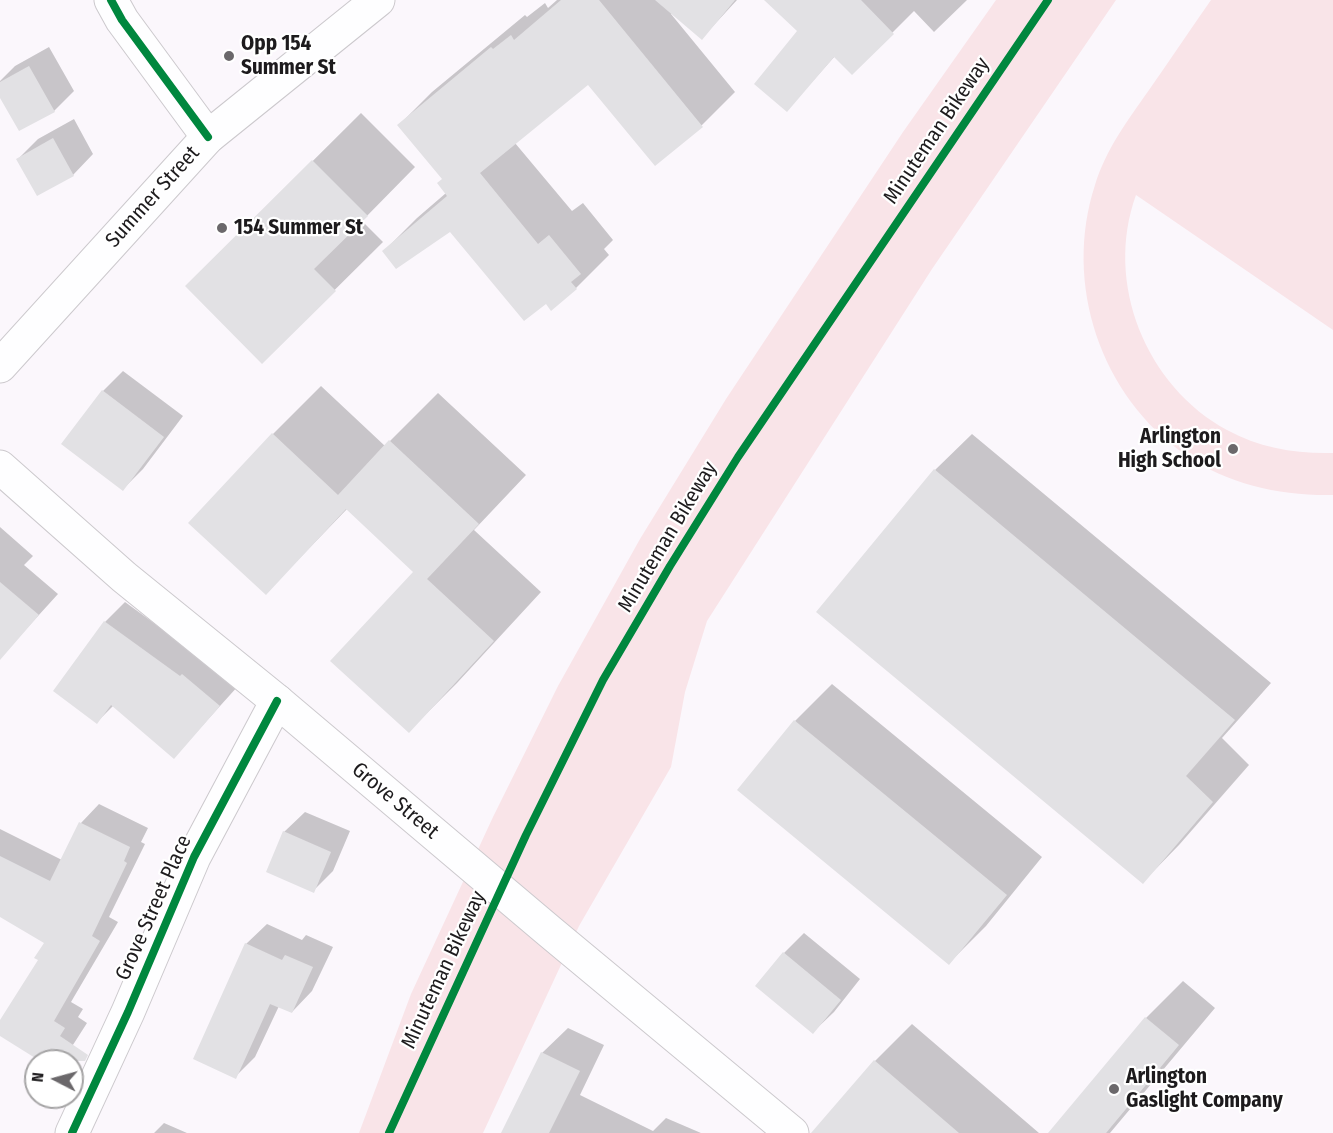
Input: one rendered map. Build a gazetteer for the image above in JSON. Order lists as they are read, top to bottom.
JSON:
{
  "streets": {
    "main road": ["Summer Street", "Grove Street", "Grove Street Place"],
    "cycle path": ["Minuteman Bikeway"]
  },
  "crossings": [
    ["Grove Street", "Grove Street Place"]
  ],
  "places": [
    "Opp 154 Summer St",
    "154 Summer St",
    "Arlington High School",
    "Arlington Gaslight Company"
  ],
  "north": "left"
}
